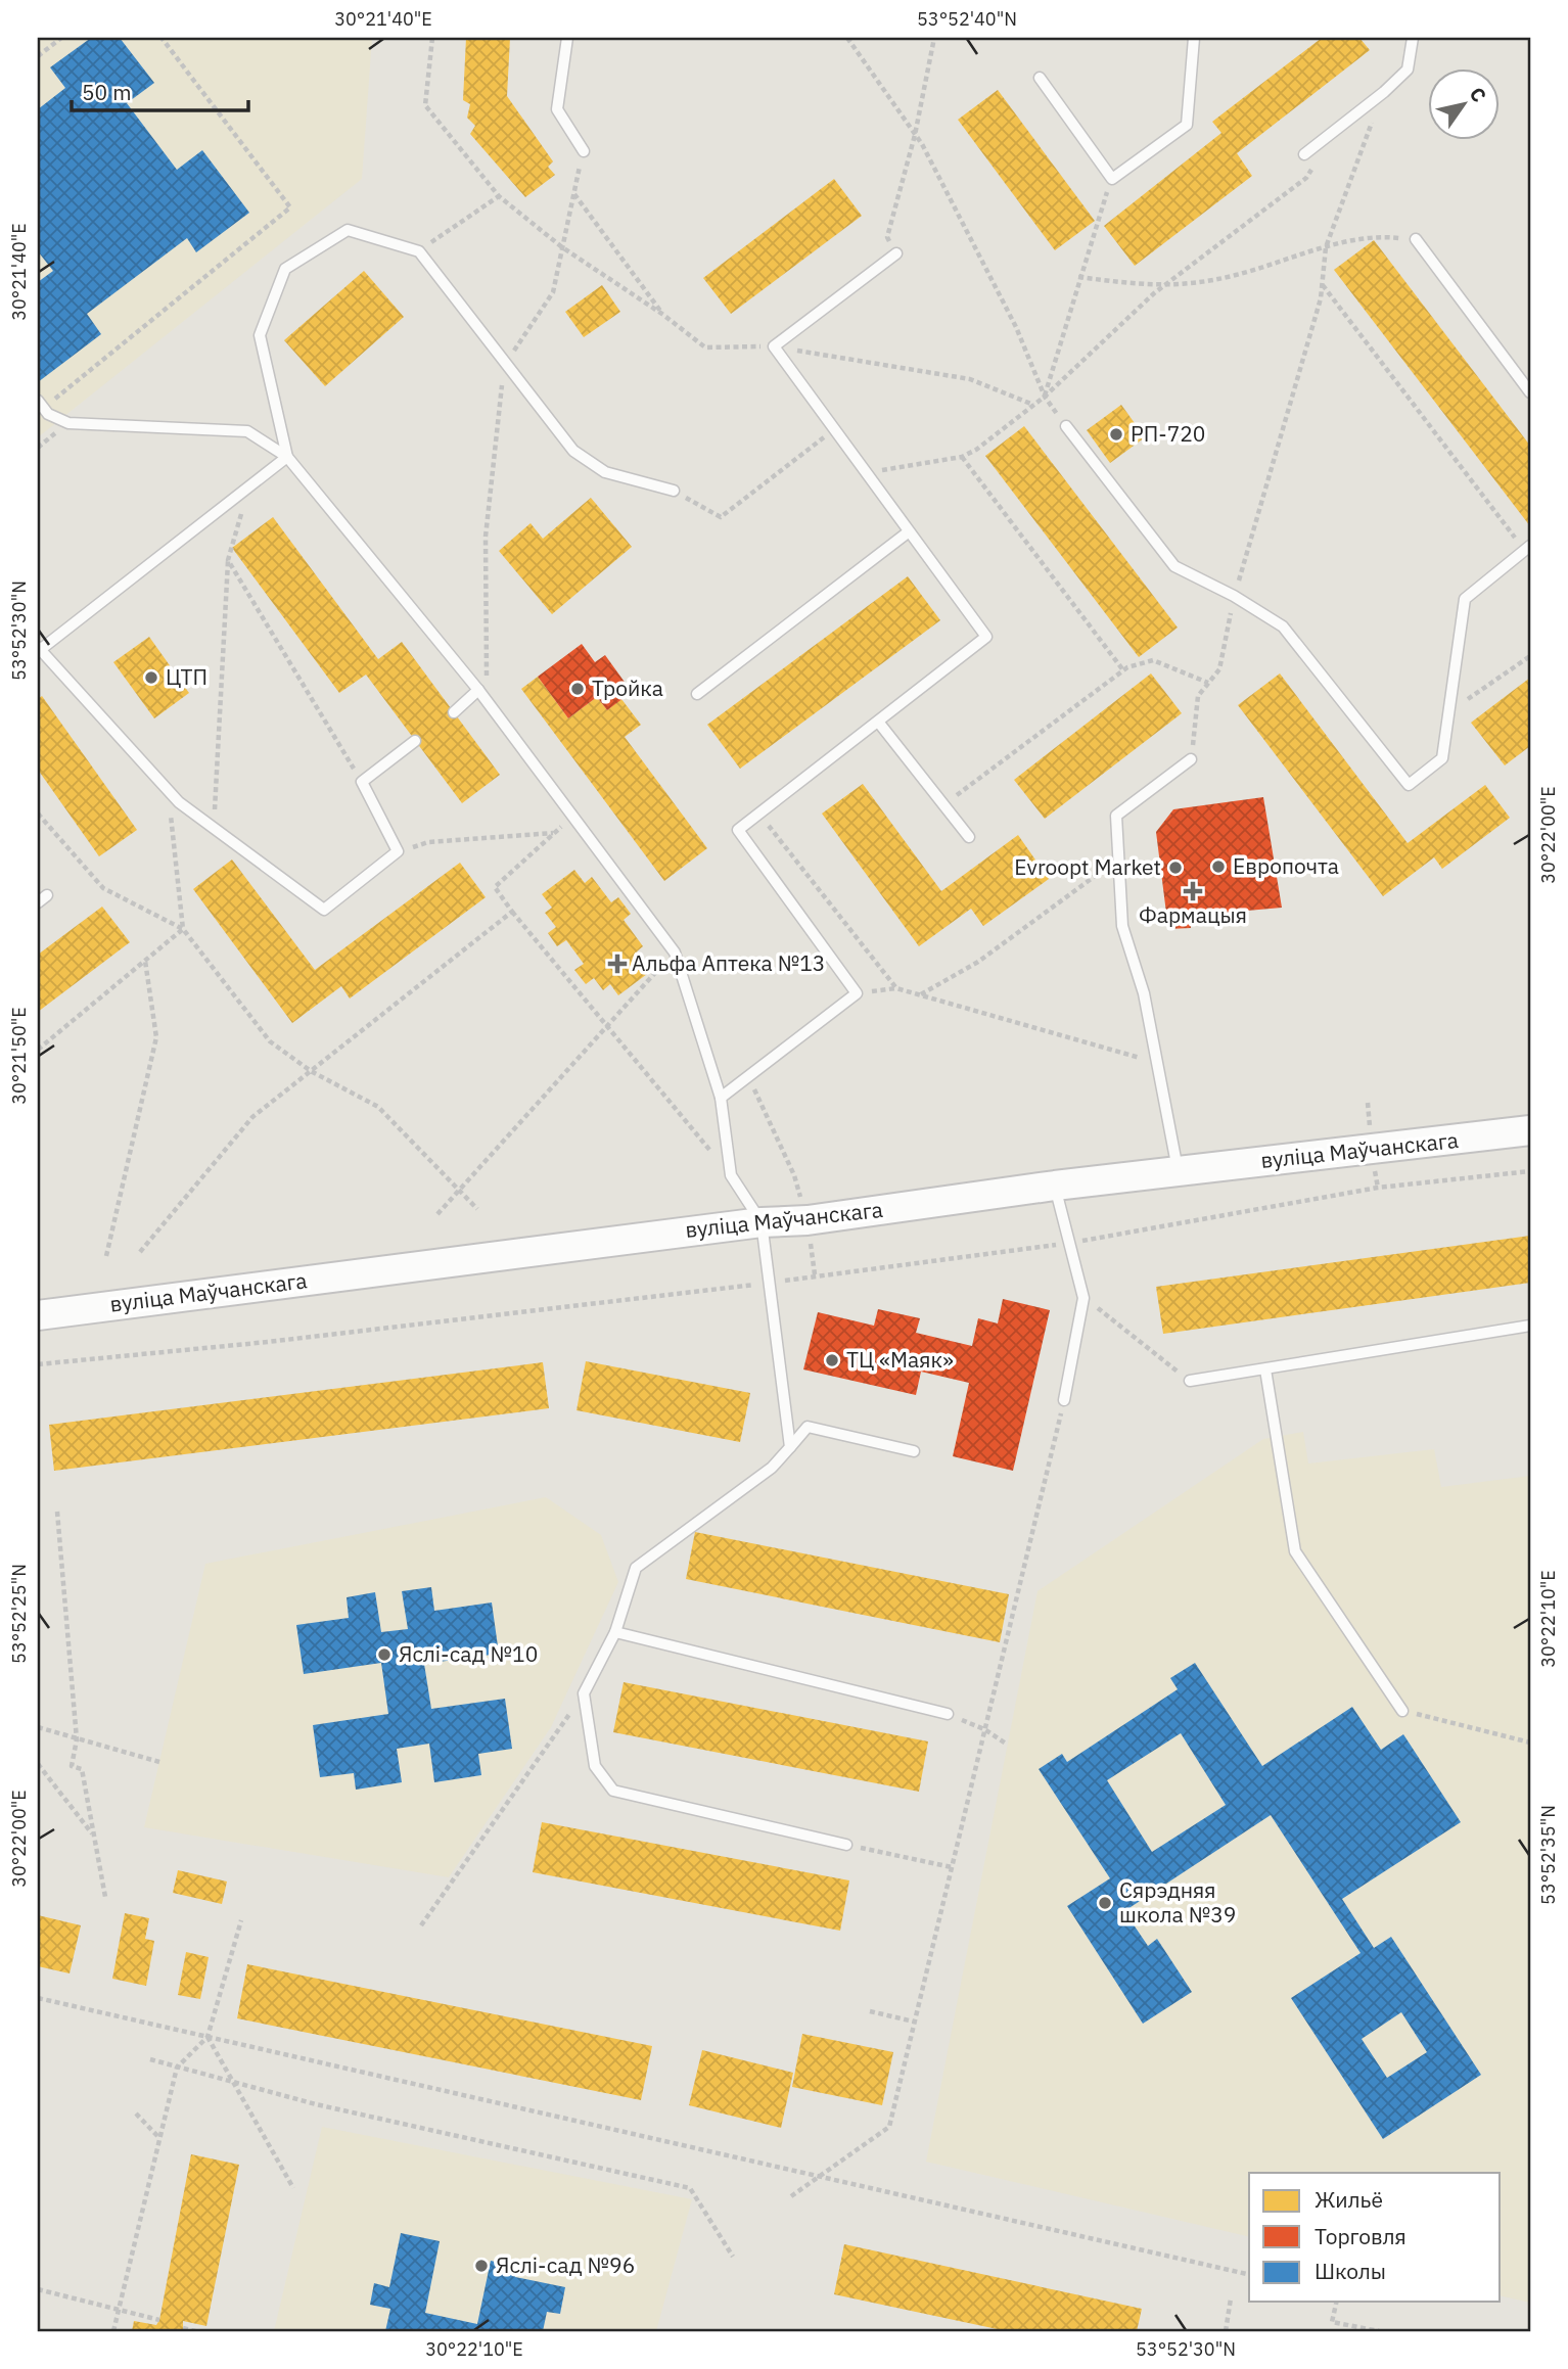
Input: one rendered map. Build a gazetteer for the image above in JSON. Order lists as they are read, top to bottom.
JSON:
{
  "streets": {
    "main road": ["вуліца Маўчанскага"]
  },
  "places": {
    "other": [
      "РП-720",
      "ЦТП",
      "Тройка",
      "Европочта",
      "Evroopt Market",
      "ТЦ «Маяк»",
      "Яслі-сад №10",
      "Сярэдняя школа №39",
      "Яслі-сад №96"
    ],
    "health": ["Фармацыя", "Альфа Аптека №13"]
  },
  "legend": ["Жильё", "Торговля", "Школы"],
  "scale_bar": "50 m",
  "north": "top right",
  "coordinates": [
    "30°21'40\"E",
    "53°52'40\"N",
    "53°52'30\"N",
    "30°22'00\"E",
    "30°21'50\"E",
    "53°52'25\"N",
    "30°22'10\"E",
    "53°52'35\"N"
  ]
}
